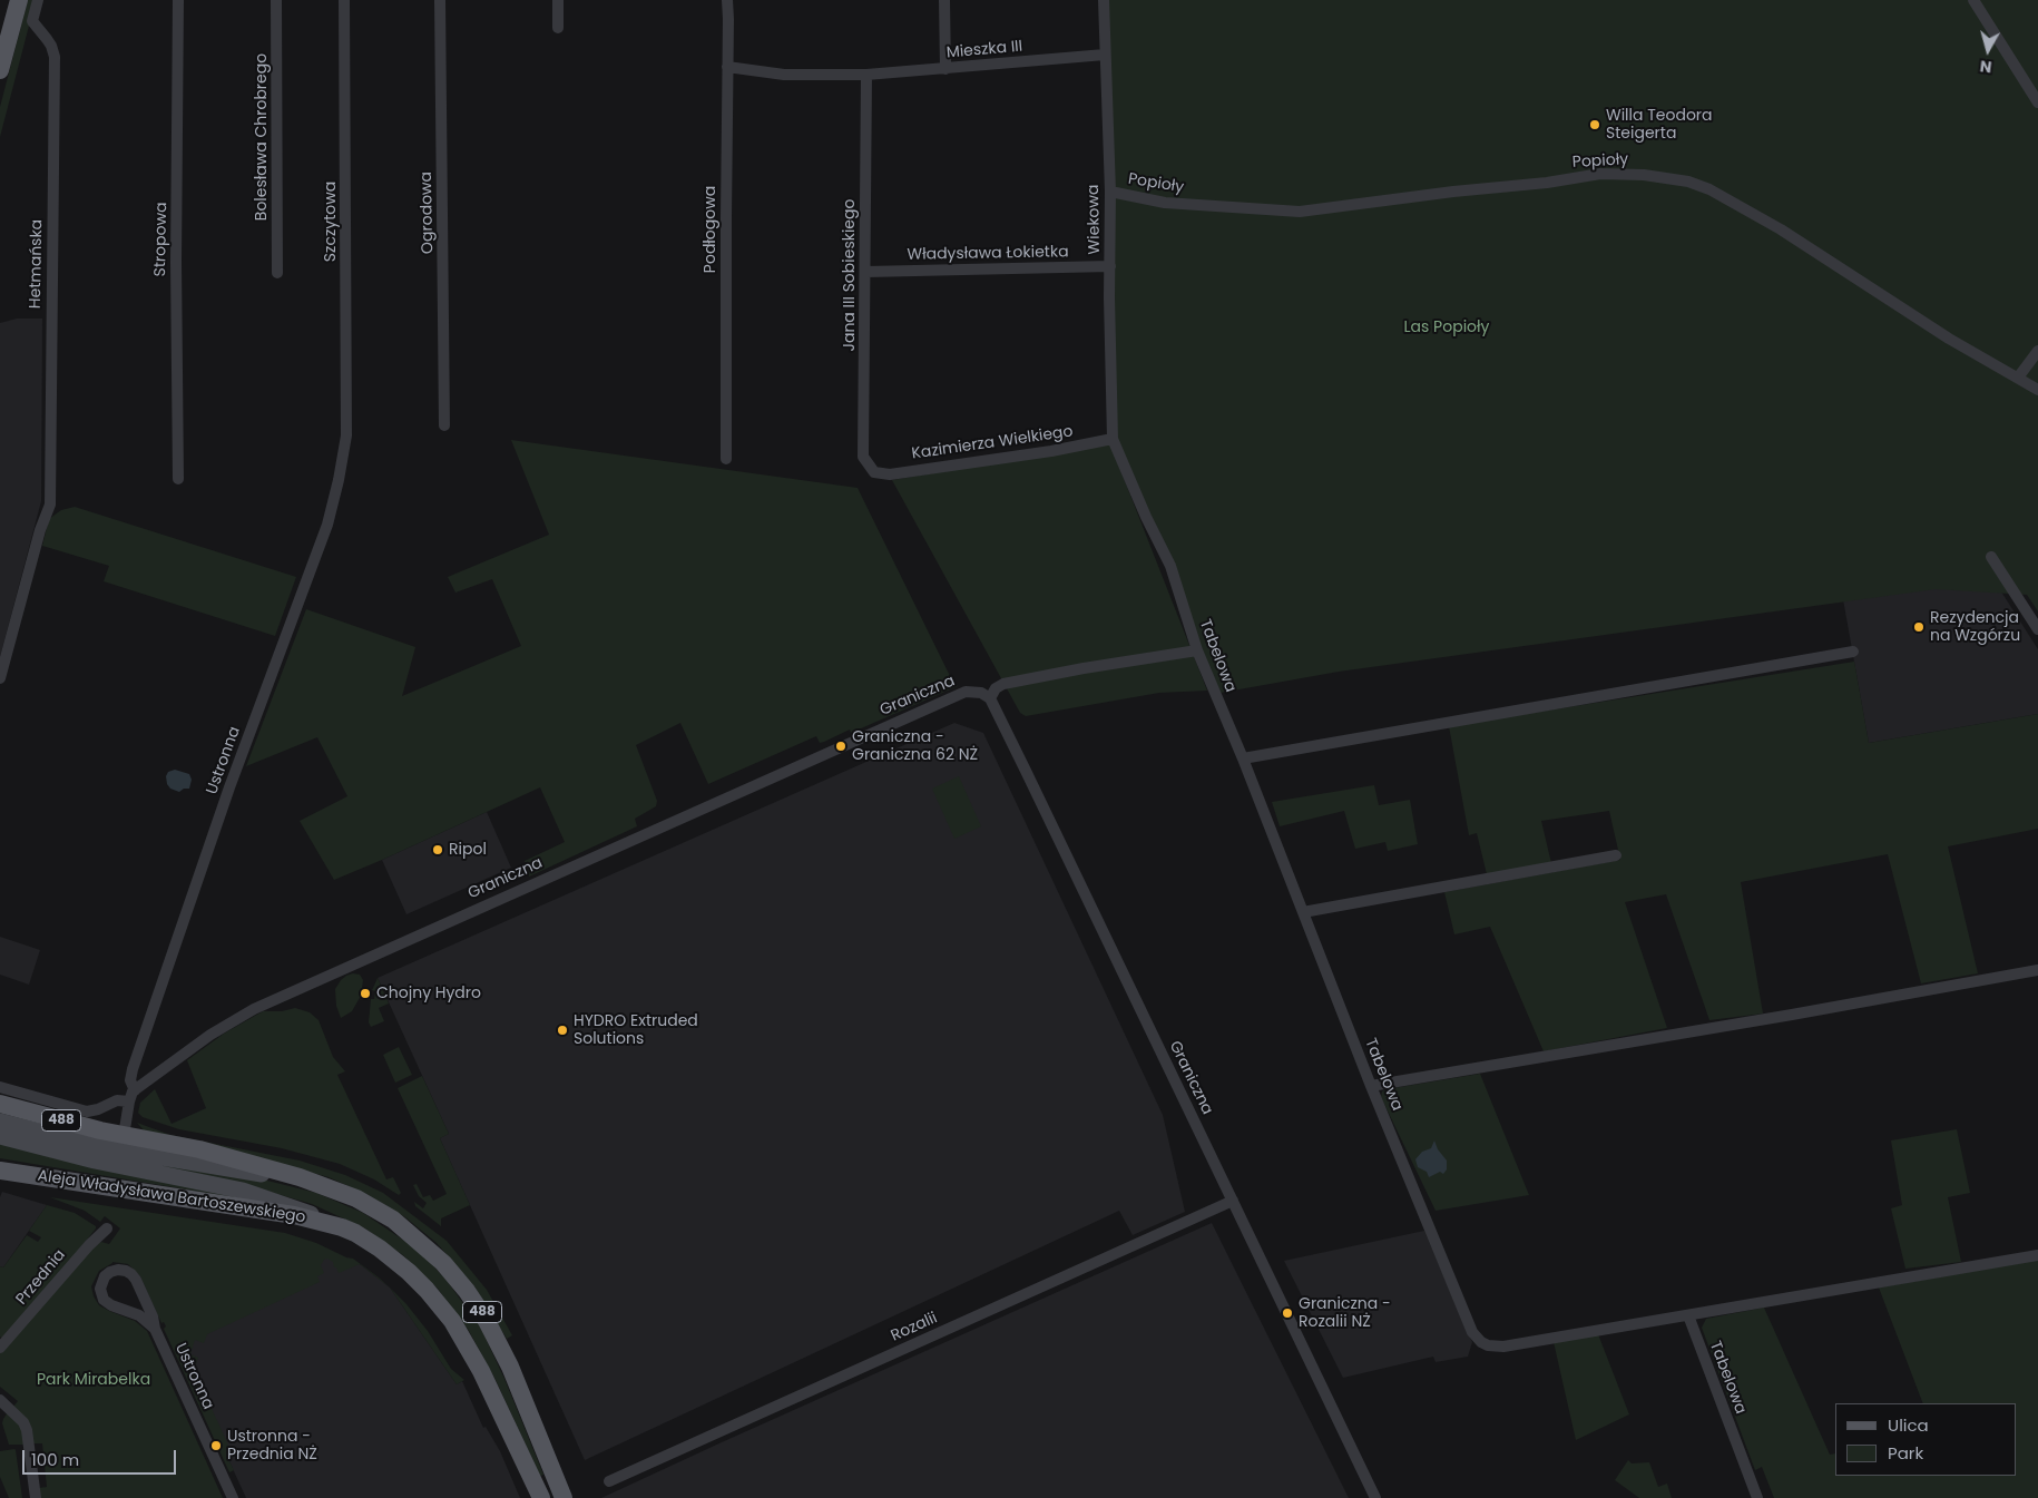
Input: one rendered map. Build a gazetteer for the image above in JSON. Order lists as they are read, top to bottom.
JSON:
{
  "streets": {
    "main road": ["488", "Aleja Władysława Bartoszewskiego"],
    "street": [
      "Mieszka III",
      "Bolesława Chrobrego",
      "Popioły",
      "Ogrodowa",
      "Wiekowa",
      "Szczytowa",
      "Podłogowa",
      "Stropowa",
      "Władysława Łokietka",
      "Hetmańska",
      "Jana III Sobieskiego",
      "Kazimierza Wielkiego",
      "Tabelowa",
      "Graniczna",
      "Ustronna",
      "Przednia",
      "Rozalii"
    ]
  },
  "crossings": [
    ["Mieszka III", "Wiekowa"],
    ["Mieszka III", "Podłogowa"],
    ["Mieszka III", "Jana III Sobieskiego"],
    ["Popioły", "Wiekowa"],
    ["Wiekowa", "Władysława Łokietka"],
    ["Wiekowa", "Kazimierza Wielkiego"],
    ["Wiekowa", "Tabelowa"],
    ["Szczytowa", "Ustronna"],
    ["Władysława Łokietka", "Jana III Sobieskiego"],
    ["Jana III Sobieskiego", "Kazimierza Wielkiego"],
    ["Kazimierza Wielkiego", "Tabelowa"],
    ["Graniczna", "Ustronna"],
    ["Graniczna", "488"],
    ["Graniczna", "Rozalii"]
  ],
  "parks": ["Las Popioły", "Park Mirabelka"],
  "places": [
    "Willa Teodora Steigerta",
    "Rezydencja na Wzgórzu",
    "Graniczna - Graniczna 62 NŻ",
    "Ripol",
    "Chojny Hydro",
    "HYDRO Extruded Solutions",
    "Graniczna - Rozalii NŻ",
    "Ustronna - Przednia NŻ"
  ],
  "legend": ["Ulica", "Park"],
  "scale_bar": "100 m",
  "north": "bottom"
}
